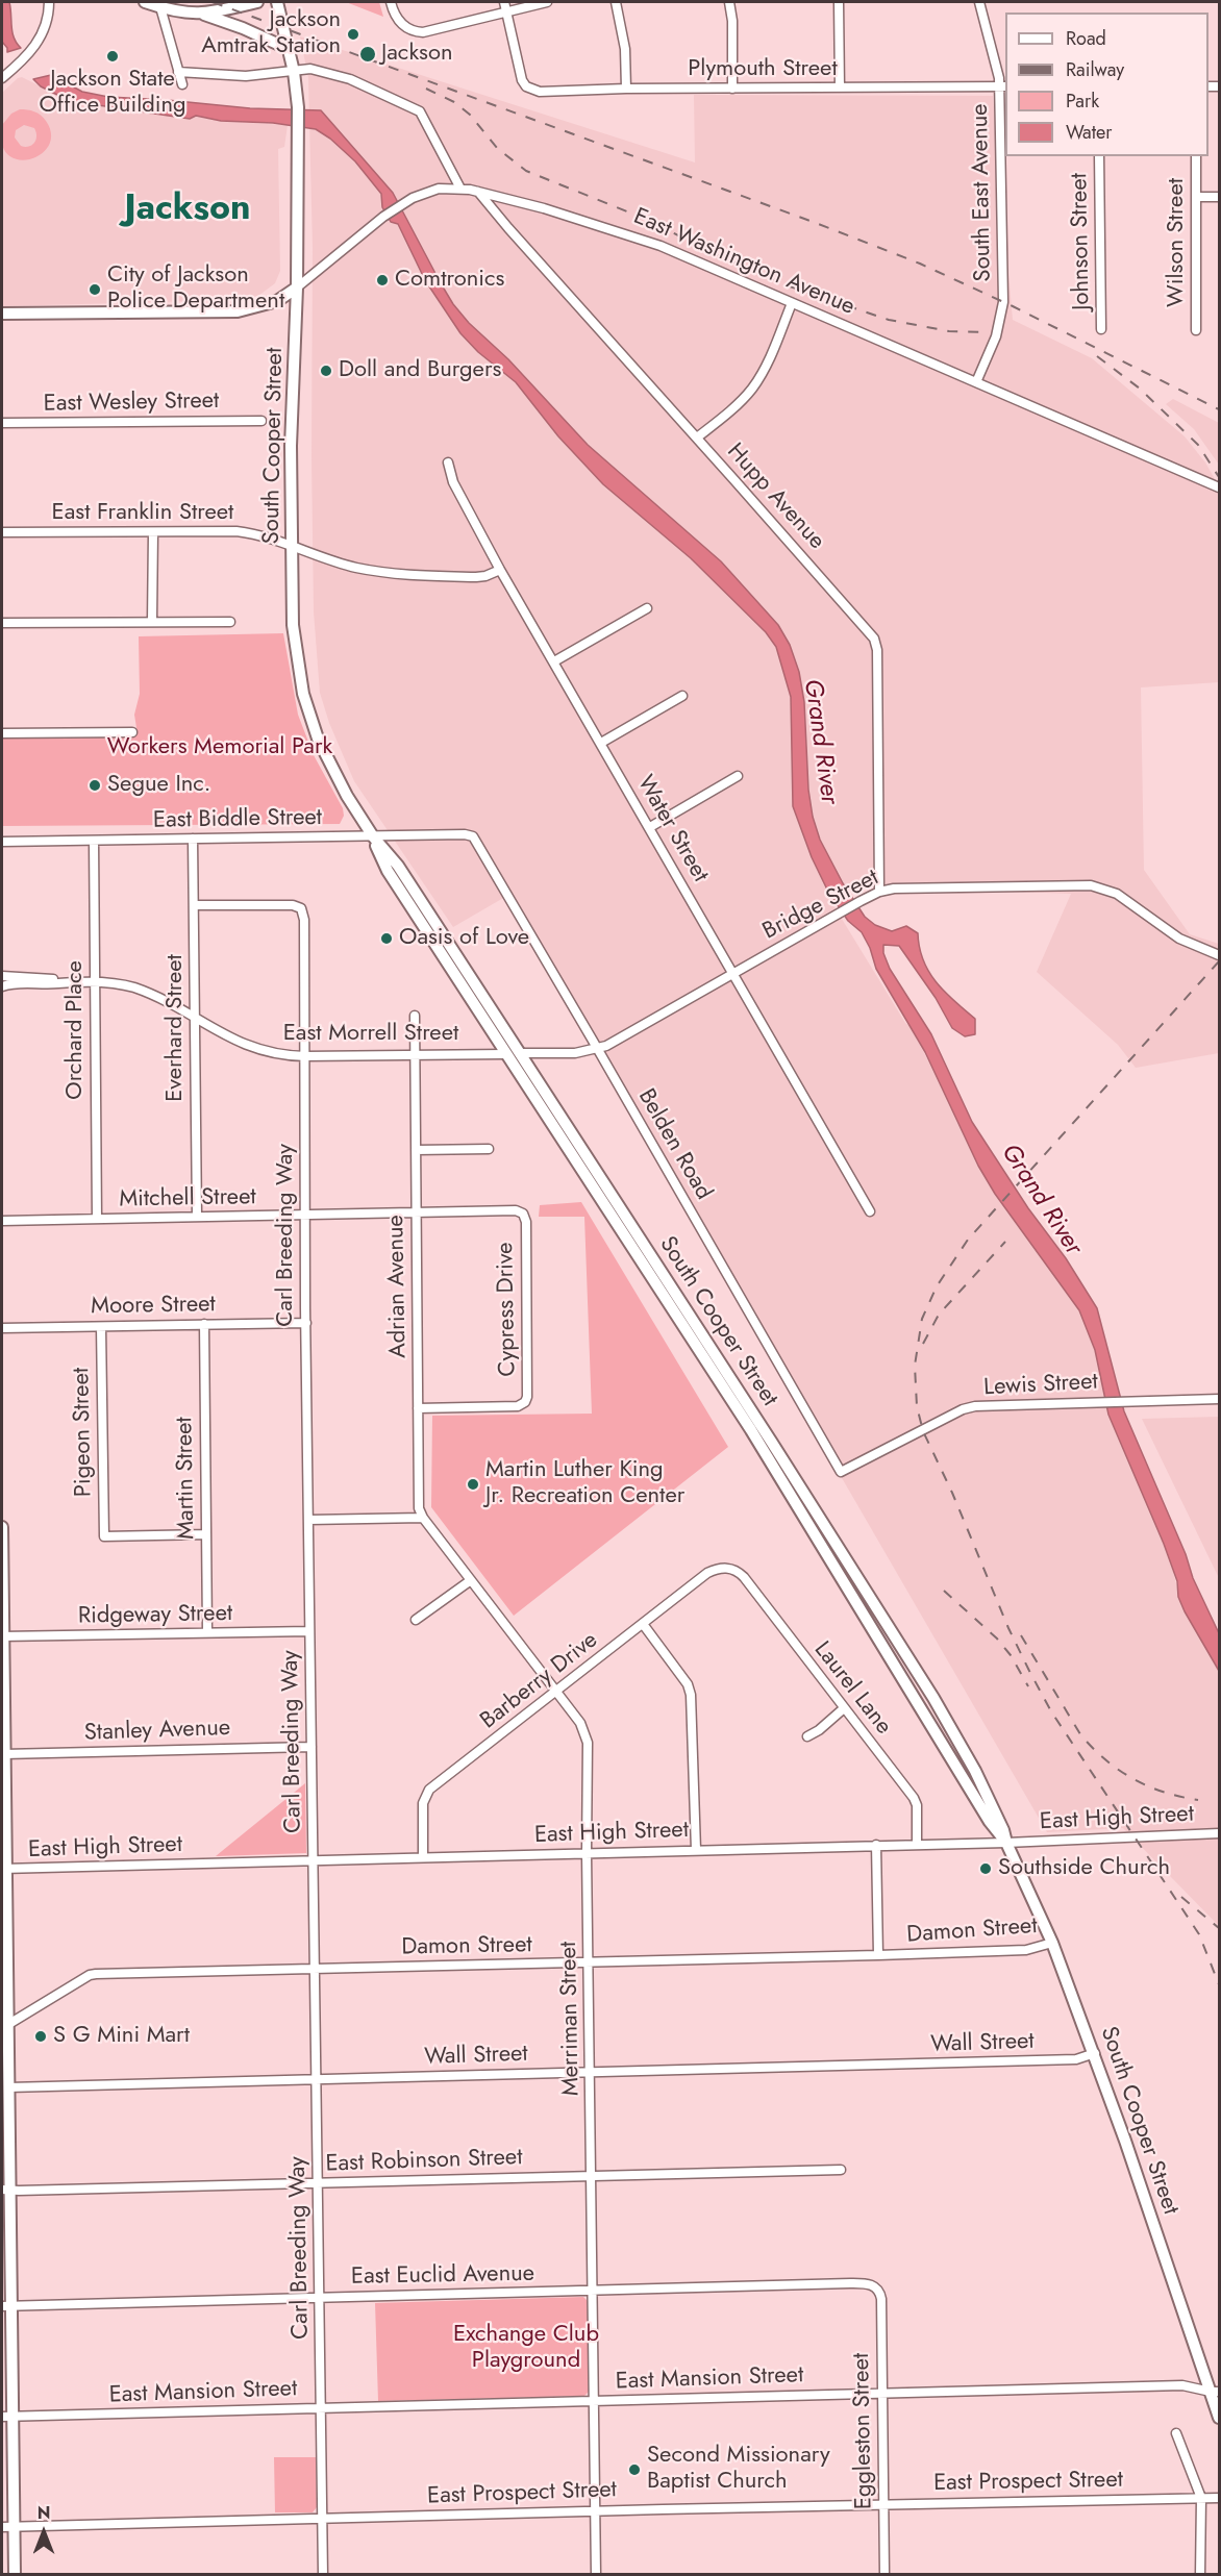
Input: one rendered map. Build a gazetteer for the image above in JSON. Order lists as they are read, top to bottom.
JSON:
{
  "streets": {
    "main road": ["East Washington Avenue", "South Cooper Street"],
    "street": [
      "Plymouth Street",
      "South East Avenue",
      "Johnson Street",
      "Wilson Street",
      "East Wesley Street",
      "Hupp Avenue",
      "East Franklin Street",
      "East Biddle Street",
      "Water Street",
      "Bridge Street",
      "Everhard Street",
      "Orchard Place",
      "East Morrell Street",
      "Belden Road",
      "Mitchell Street",
      "Carl Breeding Way",
      "Adrian Avenue",
      "Moore Street",
      "Cypress Drive",
      "Lewis Street",
      "Pigeon Street",
      "Martin Street",
      "Ridgeway Street",
      "Barberry Drive",
      "Laurel Lane",
      "Stanley Avenue",
      "East High Street",
      "Damon Street",
      "Merriman Street",
      "Wall Street",
      "East Robinson Street",
      "East Euclid Avenue",
      "East Mansion Street",
      "Eggleston Street",
      "East Prospect Street"
    ]
  },
  "crossings": [
    ["Plymouth Street", "South East Avenue"],
    ["South East Avenue", "East Washington Avenue"],
    ["East Washington Avenue", "South Cooper Street"],
    ["East Washington Avenue", "Hupp Avenue"],
    ["South Cooper Street", "East Franklin Street"],
    ["South Cooper Street", "East Biddle Street"],
    ["South Cooper Street", "Bridge Street"],
    ["South Cooper Street", "East Morrell Street"],
    ["South Cooper Street", "East High Street"],
    ["South Cooper Street", "Damon Street"],
    ["South Cooper Street", "Wall Street"],
    ["South Cooper Street", "East Mansion Street"],
    ["Hupp Avenue", "Bridge Street"],
    ["East Franklin Street", "Water Street"],
    ["East Biddle Street", "Everhard Street"],
    ["East Biddle Street", "Orchard Place"],
    ["East Biddle Street", "Belden Road"],
    ["Water Street", "Bridge Street"],
    ["Bridge Street", "Belden Road"],
    ["Everhard Street", "East Morrell Street"],
    ["Everhard Street", "Mitchell Street"],
    ["Everhard Street", "Carl Breeding Way"],
    ["Orchard Place", "East Morrell Street"],
    ["Orchard Place", "Mitchell Street"],
    ["East Morrell Street", "Carl Breeding Way"],
    ["East Morrell Street", "Adrian Avenue"],
    ["Belden Road", "Lewis Street"],
    ["Mitchell Street", "Carl Breeding Way"],
    ["Mitchell Street", "Adrian Avenue"],
    ["Mitchell Street", "Cypress Drive"],
    ["Carl Breeding Way", "Moore Street"],
    ["Carl Breeding Way", "Ridgeway Street"],
    ["Carl Breeding Way", "Stanley Avenue"],
    ["Carl Breeding Way", "East High Street"],
    ["Carl Breeding Way", "Damon Street"],
    ["Carl Breeding Way", "Wall Street"],
    ["Carl Breeding Way", "East Robinson Street"],
    ["Carl Breeding Way", "East Euclid Avenue"],
    ["Carl Breeding Way", "East Mansion Street"],
    ["Carl Breeding Way", "East Prospect Street"],
    ["Adrian Avenue", "Cypress Drive"],
    ["Adrian Avenue", "Merriman Street"],
    ["Moore Street", "Pigeon Street"],
    ["Moore Street", "Martin Street"],
    ["Pigeon Street", "Martin Street"],
    ["Martin Street", "Ridgeway Street"],
    ["Barberry Drive", "Laurel Lane"],
    ["Barberry Drive", "East High Street"],
    ["Barberry Drive", "Merriman Street"],
    ["Laurel Lane", "East High Street"],
    ["East High Street", "Merriman Street"],
    ["Damon Street", "Merriman Street"],
    ["Merriman Street", "Wall Street"],
    ["Merriman Street", "East Robinson Street"],
    ["Merriman Street", "East Euclid Avenue"],
    ["Merriman Street", "East Mansion Street"],
    ["Merriman Street", "East Prospect Street"],
    ["East Euclid Avenue", "Eggleston Street"],
    ["East Mansion Street", "Eggleston Street"],
    ["Eggleston Street", "East Prospect Street"]
  ],
  "districts": ["Jackson"],
  "water": ["Grand River"],
  "parks": ["Workers Memorial Park", "Exchange Club Playground"],
  "places": [
    "Jackson Amtrak Station",
    "Jackson",
    "Jackson State Office Building",
    "Comtronics",
    "City of Jackson Police Department",
    "Doll and Burgers",
    "Segue Inc.",
    "Oasis of Love",
    "Martin Luther King Jr. Recreation Center",
    "Southside Church",
    "S G Mini Mart",
    "Second Missionary Baptist Church"
  ],
  "legend": [
    "Road",
    "Railway",
    "Park",
    "Water"
  ],
  "north": "top"
}
